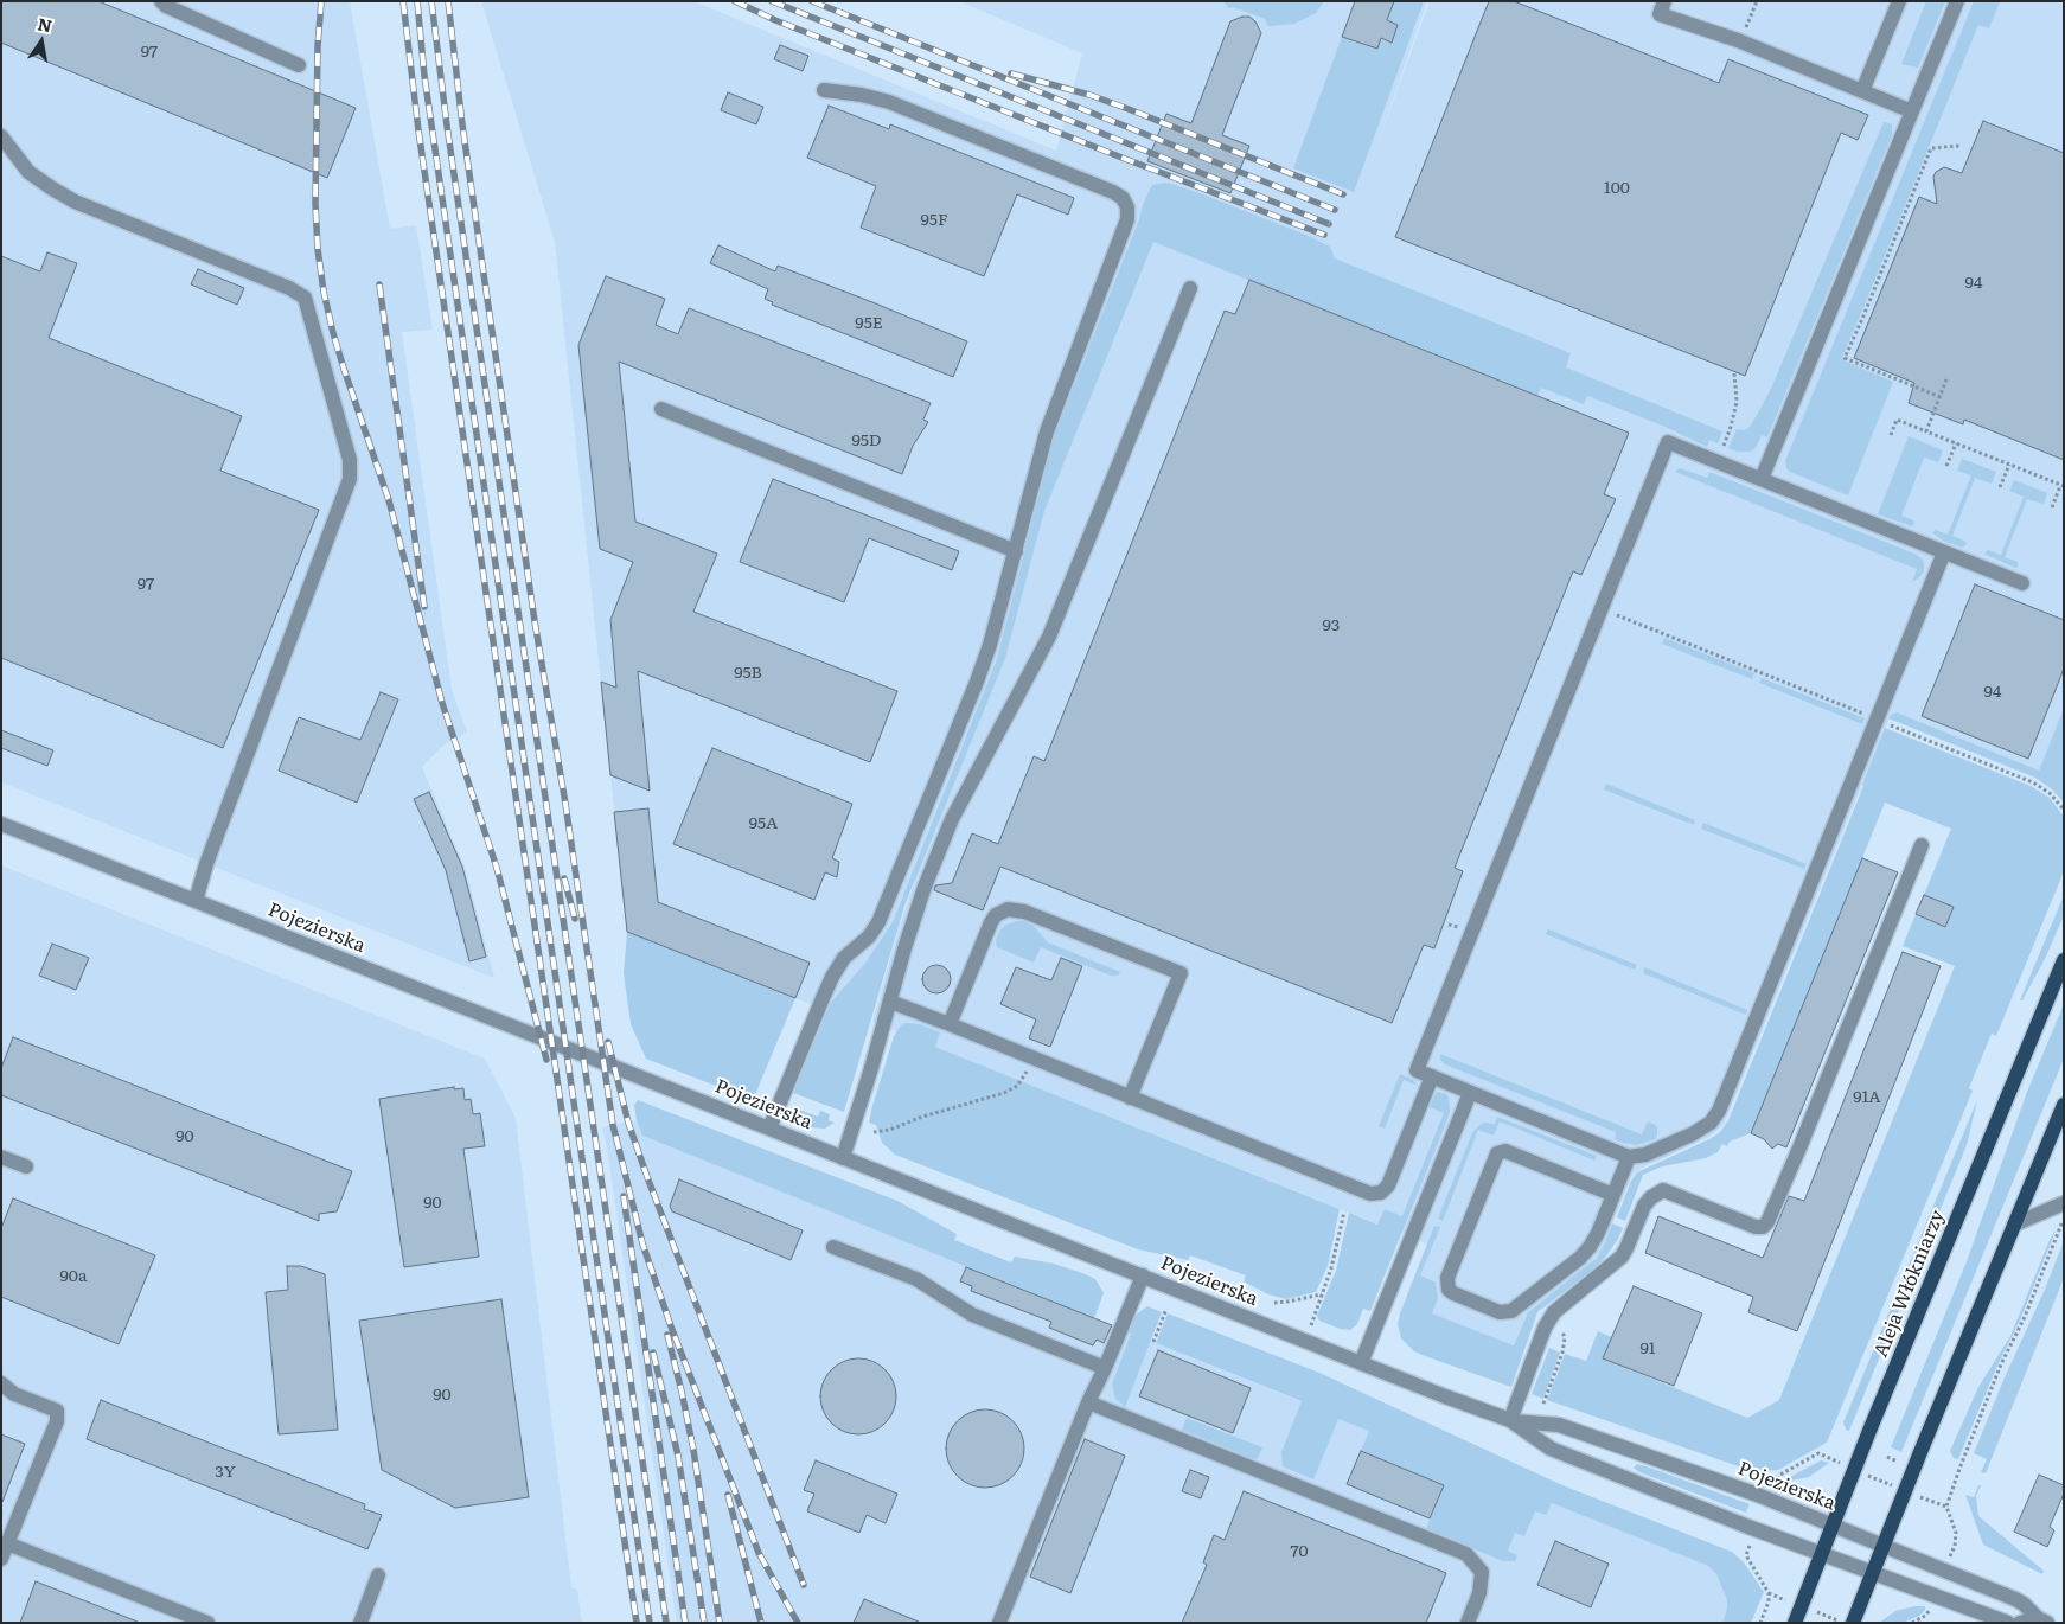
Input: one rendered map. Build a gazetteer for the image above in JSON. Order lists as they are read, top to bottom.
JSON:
{
  "streets": {
    "main road": ["Aleja Włókniarzy"],
    "street": ["Pojezierska"]
  },
  "crossings": [
    ["Pojezierska", "Aleja Włókniarzy"]
  ],
  "house_numbers": [
    "97",
    "100",
    "95F",
    "94",
    "95E",
    "95D",
    "97",
    "93",
    "95B",
    "94",
    "95A",
    "91A",
    "90",
    "90",
    "90a",
    "91",
    "90",
    "3Y",
    "70"
  ],
  "north": "top"
}
